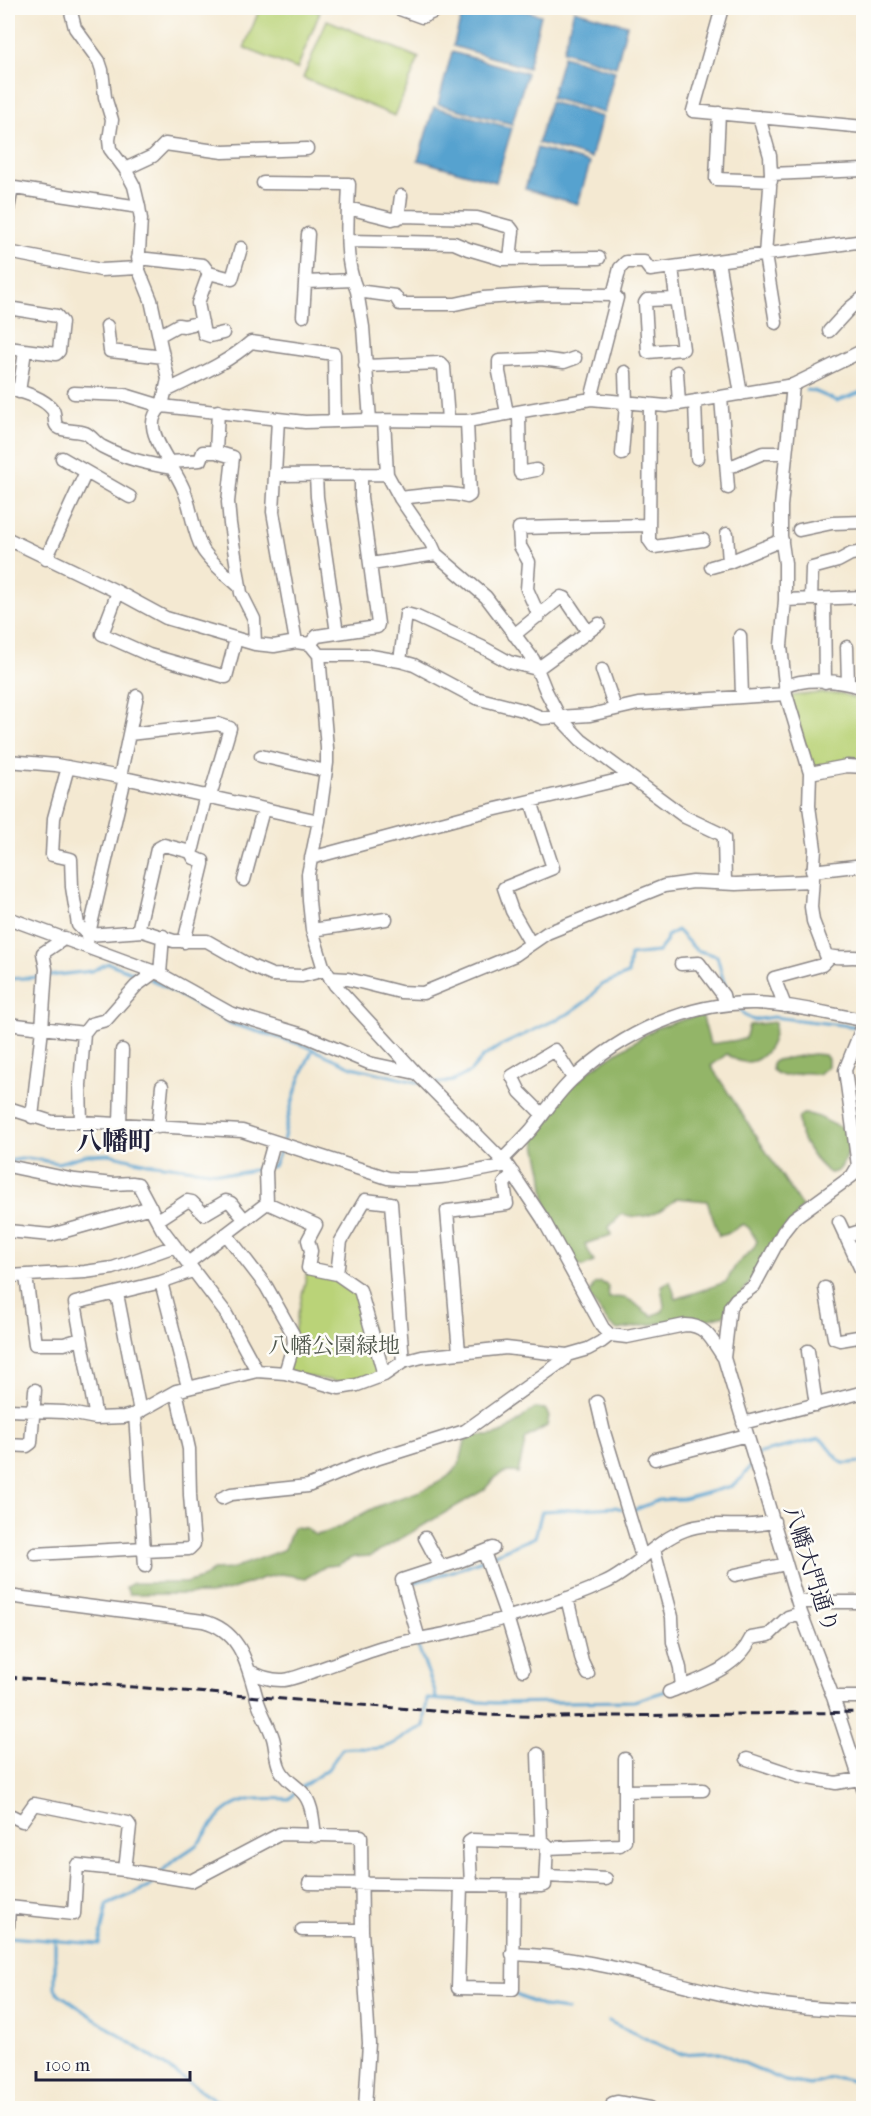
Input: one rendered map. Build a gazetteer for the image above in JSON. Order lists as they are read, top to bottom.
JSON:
{
  "streets": {
    "street": ["八幡大門通り"]
  },
  "districts": ["八幡町"],
  "parks": ["八幡公園緑地"],
  "scale_bar": "100 m"
}
